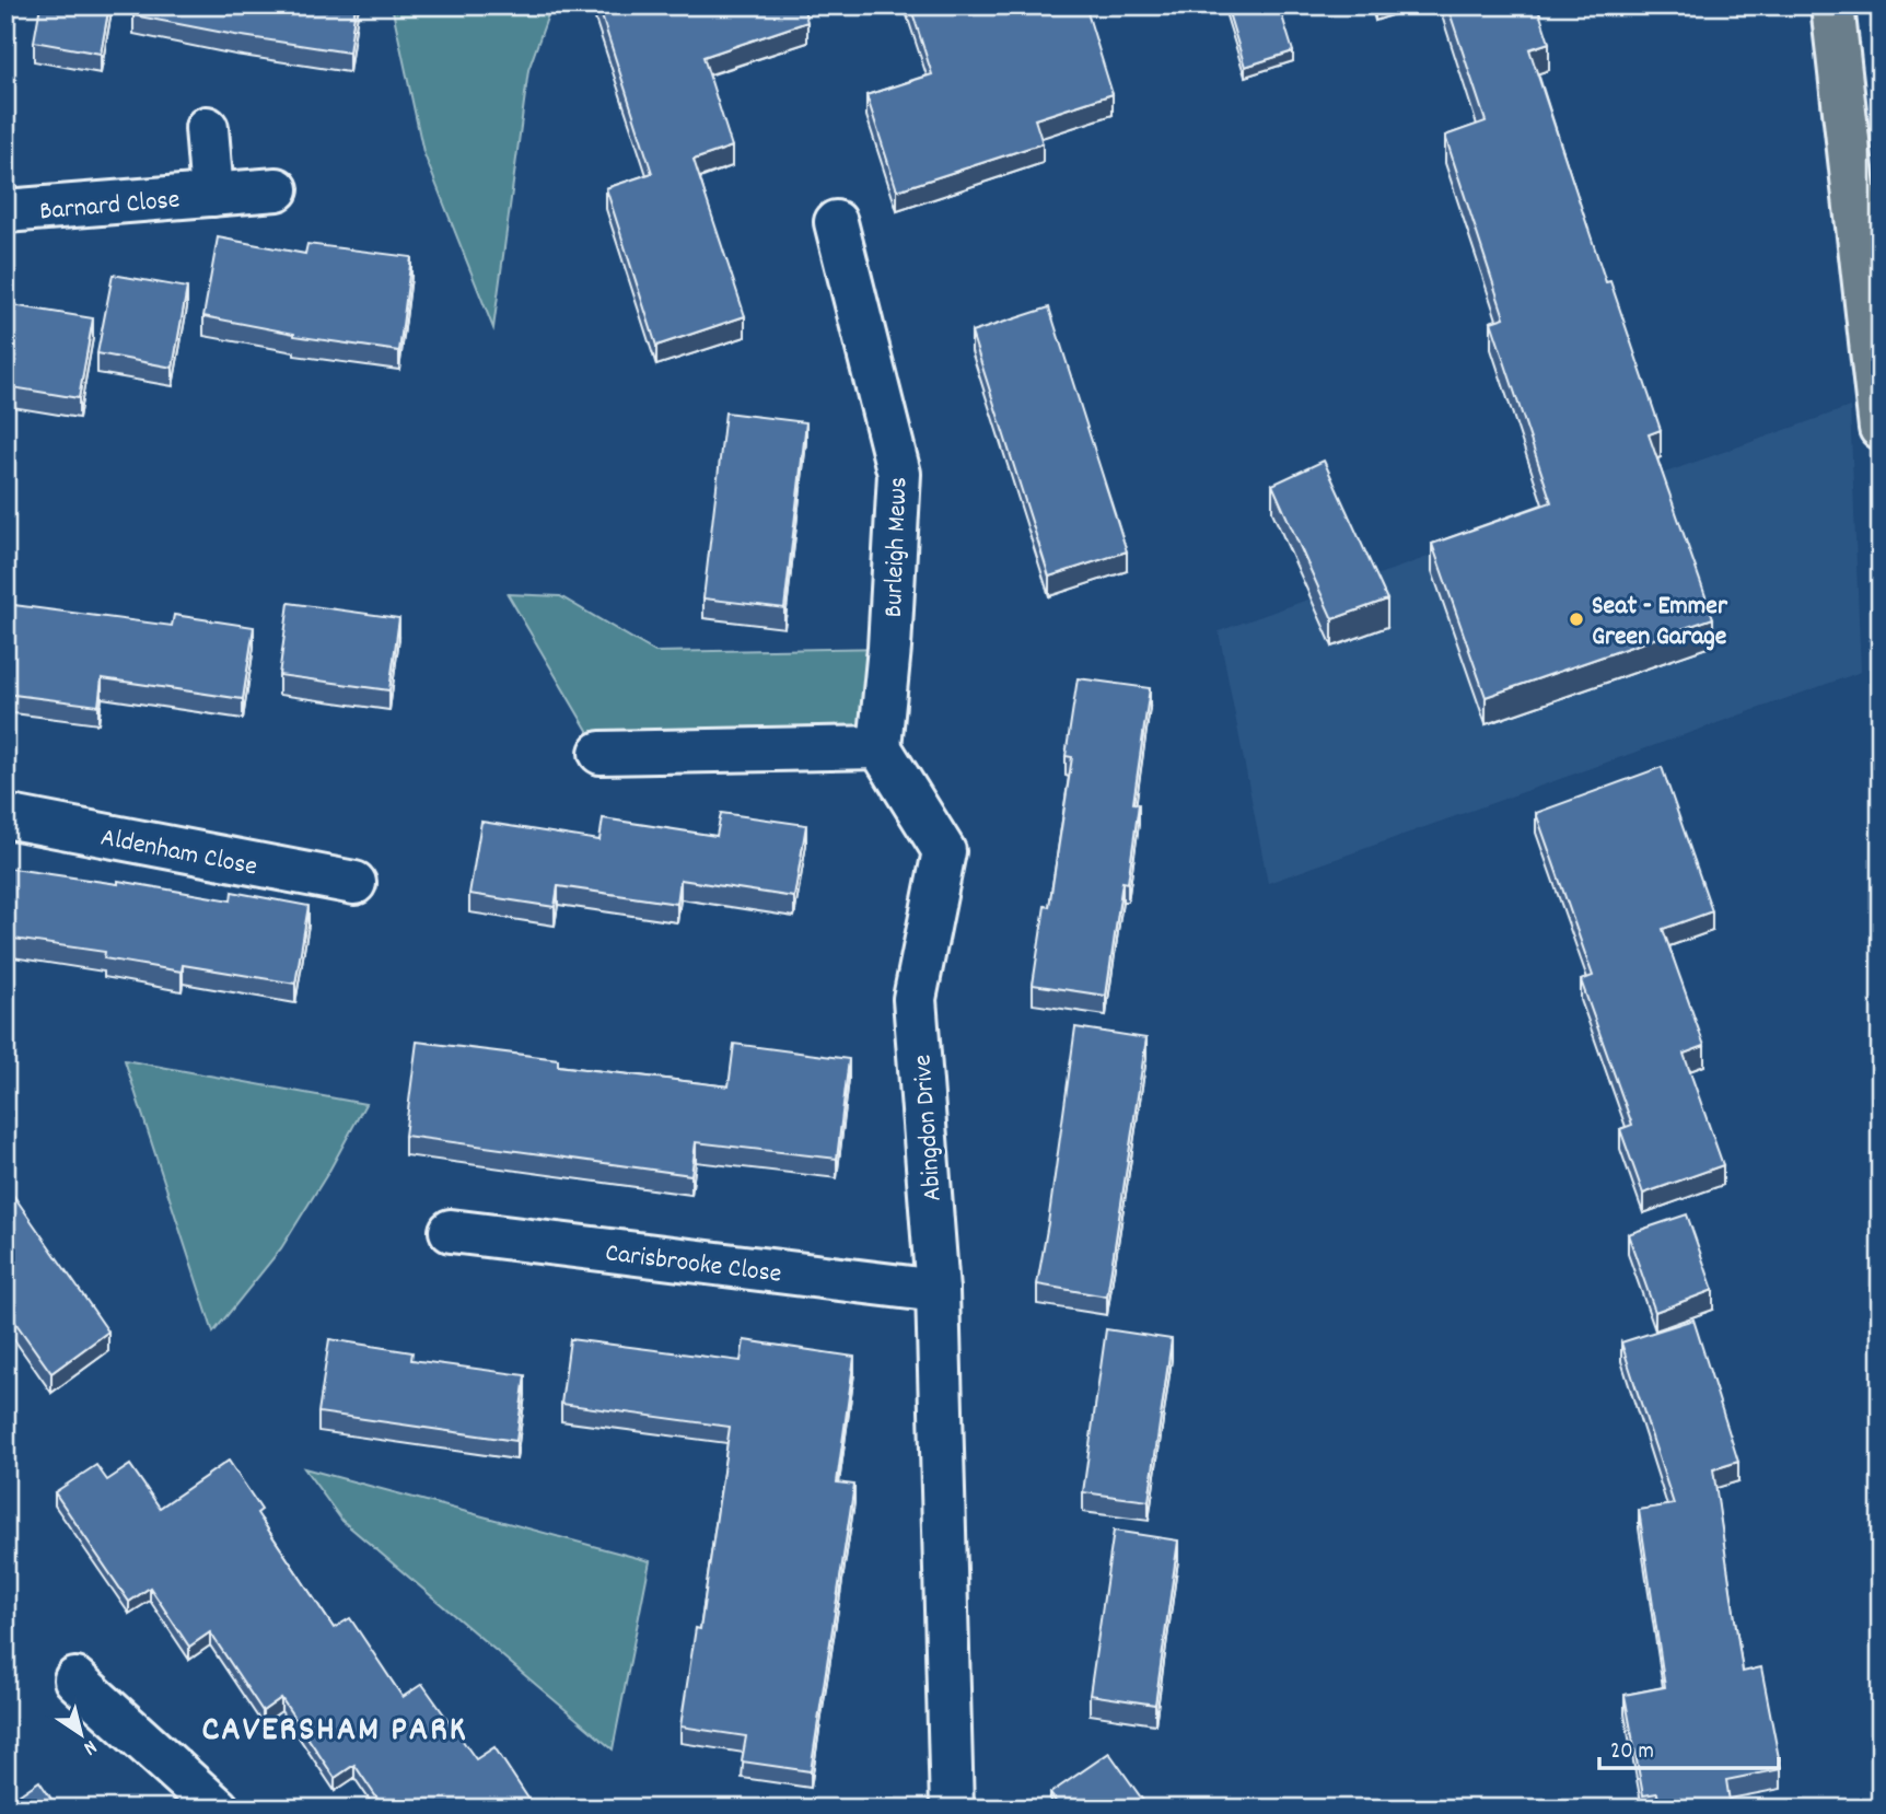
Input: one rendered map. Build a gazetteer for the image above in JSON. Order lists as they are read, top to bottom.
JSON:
{
  "streets": {
    "street": [
      "Barnard Close",
      "Burleigh Mews",
      "Aldenham Close",
      "Abingdon Drive",
      "Carisbrooke Close"
    ]
  },
  "crossings": [
    ["Burleigh Mews", "Abingdon Drive"],
    ["Abingdon Drive", "Carisbrooke Close"]
  ],
  "districts": ["CAVERSHAM PARK"],
  "places": ["Seat - Emmer Green Garage"],
  "scale_bar": "20 m",
  "north": "bottom right"
}
